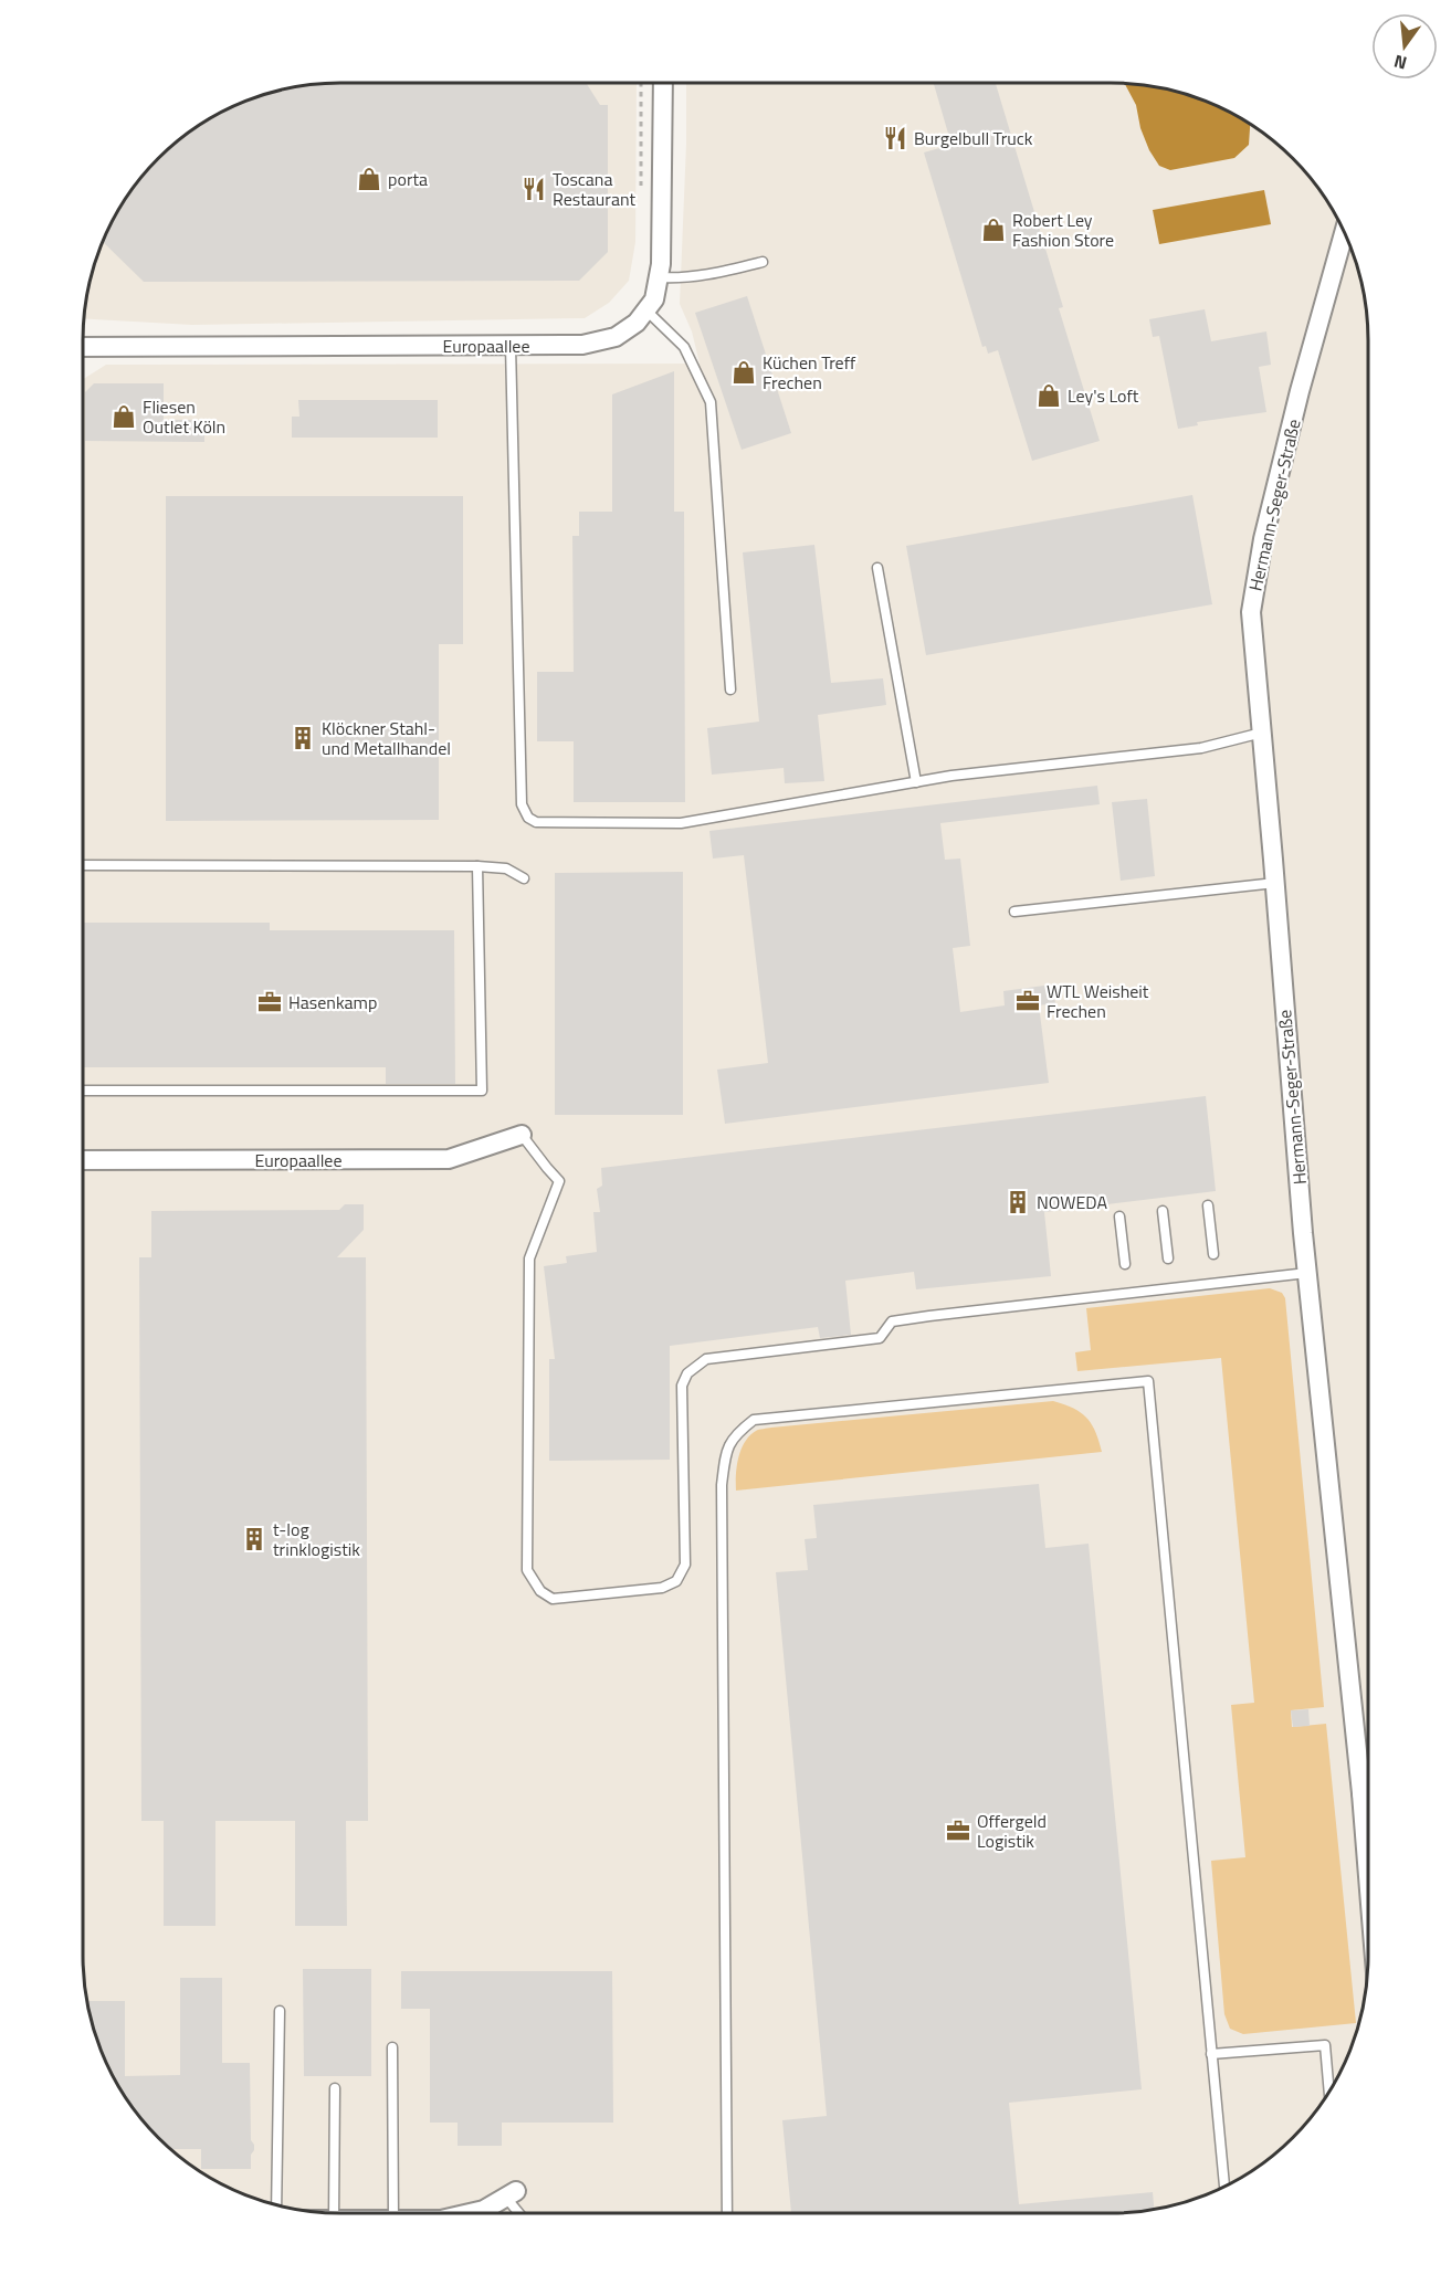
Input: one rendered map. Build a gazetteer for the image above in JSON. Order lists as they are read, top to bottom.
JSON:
{
  "streets": {
    "street": ["Europaallee", "Hermann-Seger-Straße"]
  },
  "places": {
    "restaurant": ["Burgelbull Truck", "Toscana Restaurant"],
    "shop": [
      "porta",
      "Robert Ley Fashion Store",
      "Küchen Treff Frechen",
      "Ley's Loft",
      "Fliesen Outlet Köln"
    ],
    "building": ["Klöckner Stahl- und Metallhandel", "NOWEDA", "t-log trinklogistik"],
    "office": ["WTL Weisheit Frechen", "Hasenkamp", "Offergeld Logistik"]
  },
  "north": "bottom"
}
